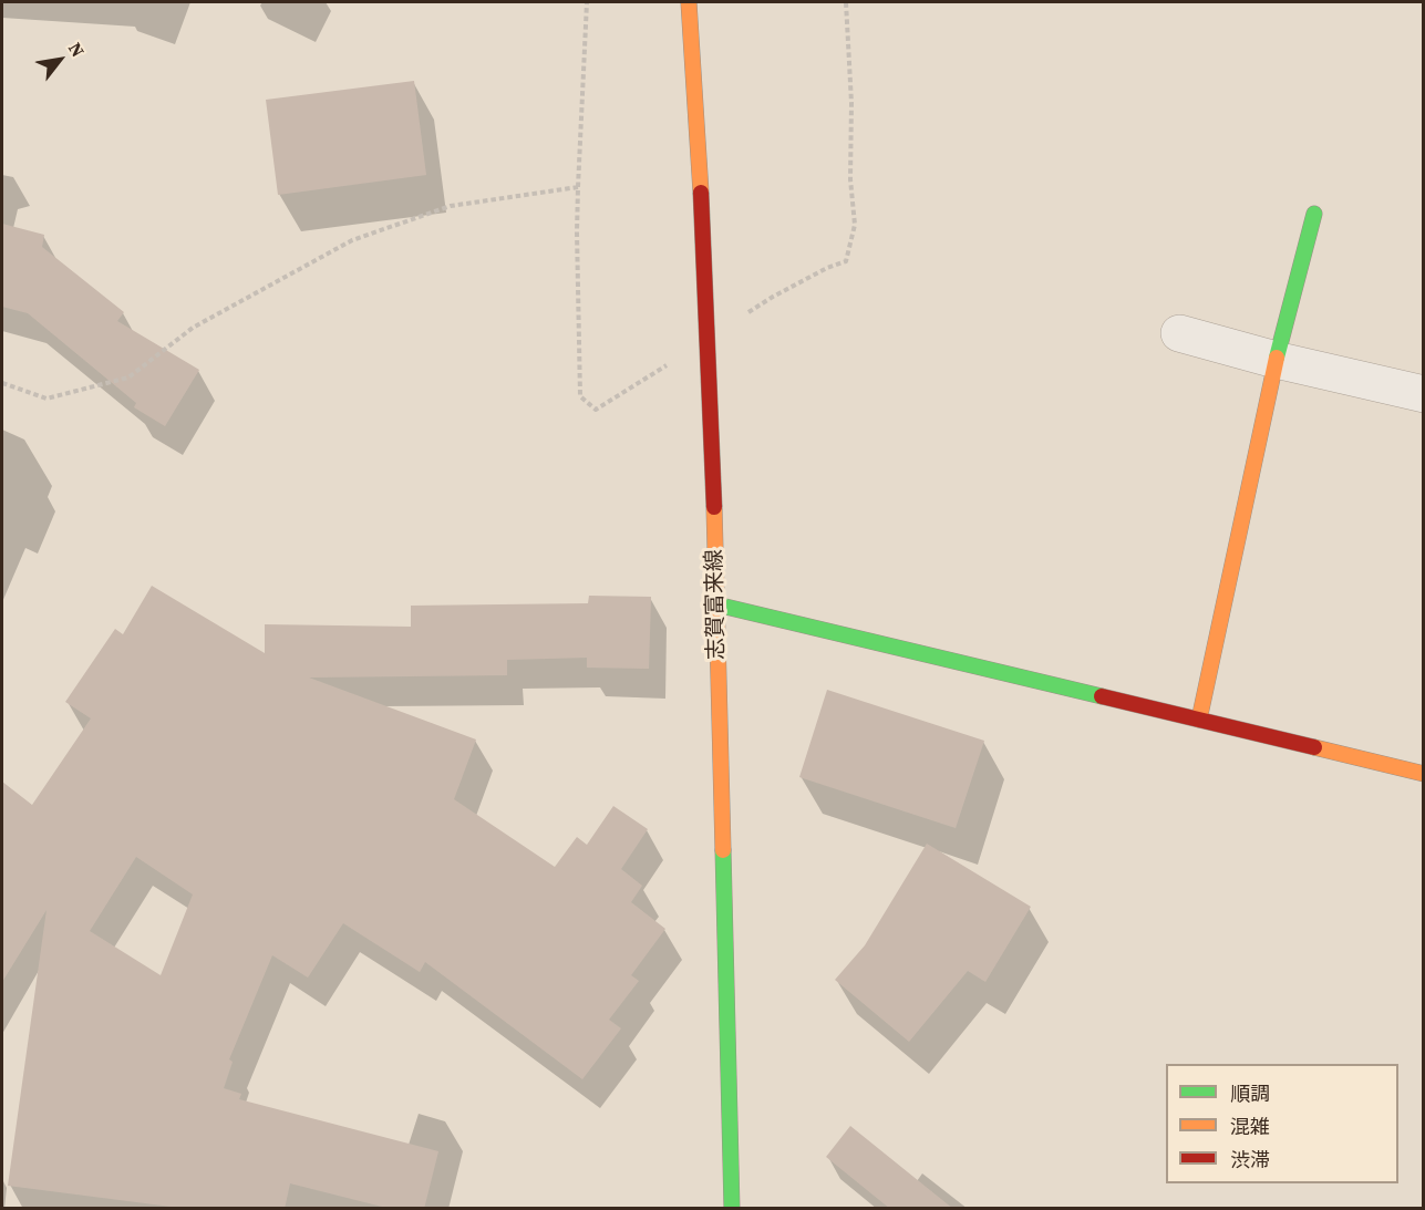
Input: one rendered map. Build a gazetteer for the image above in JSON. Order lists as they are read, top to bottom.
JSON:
{
  "streets": {
    "street": ["志賀富来線"]
  },
  "legend": ["順調", "混雑", "渋滞"],
  "north": "top right"
}
